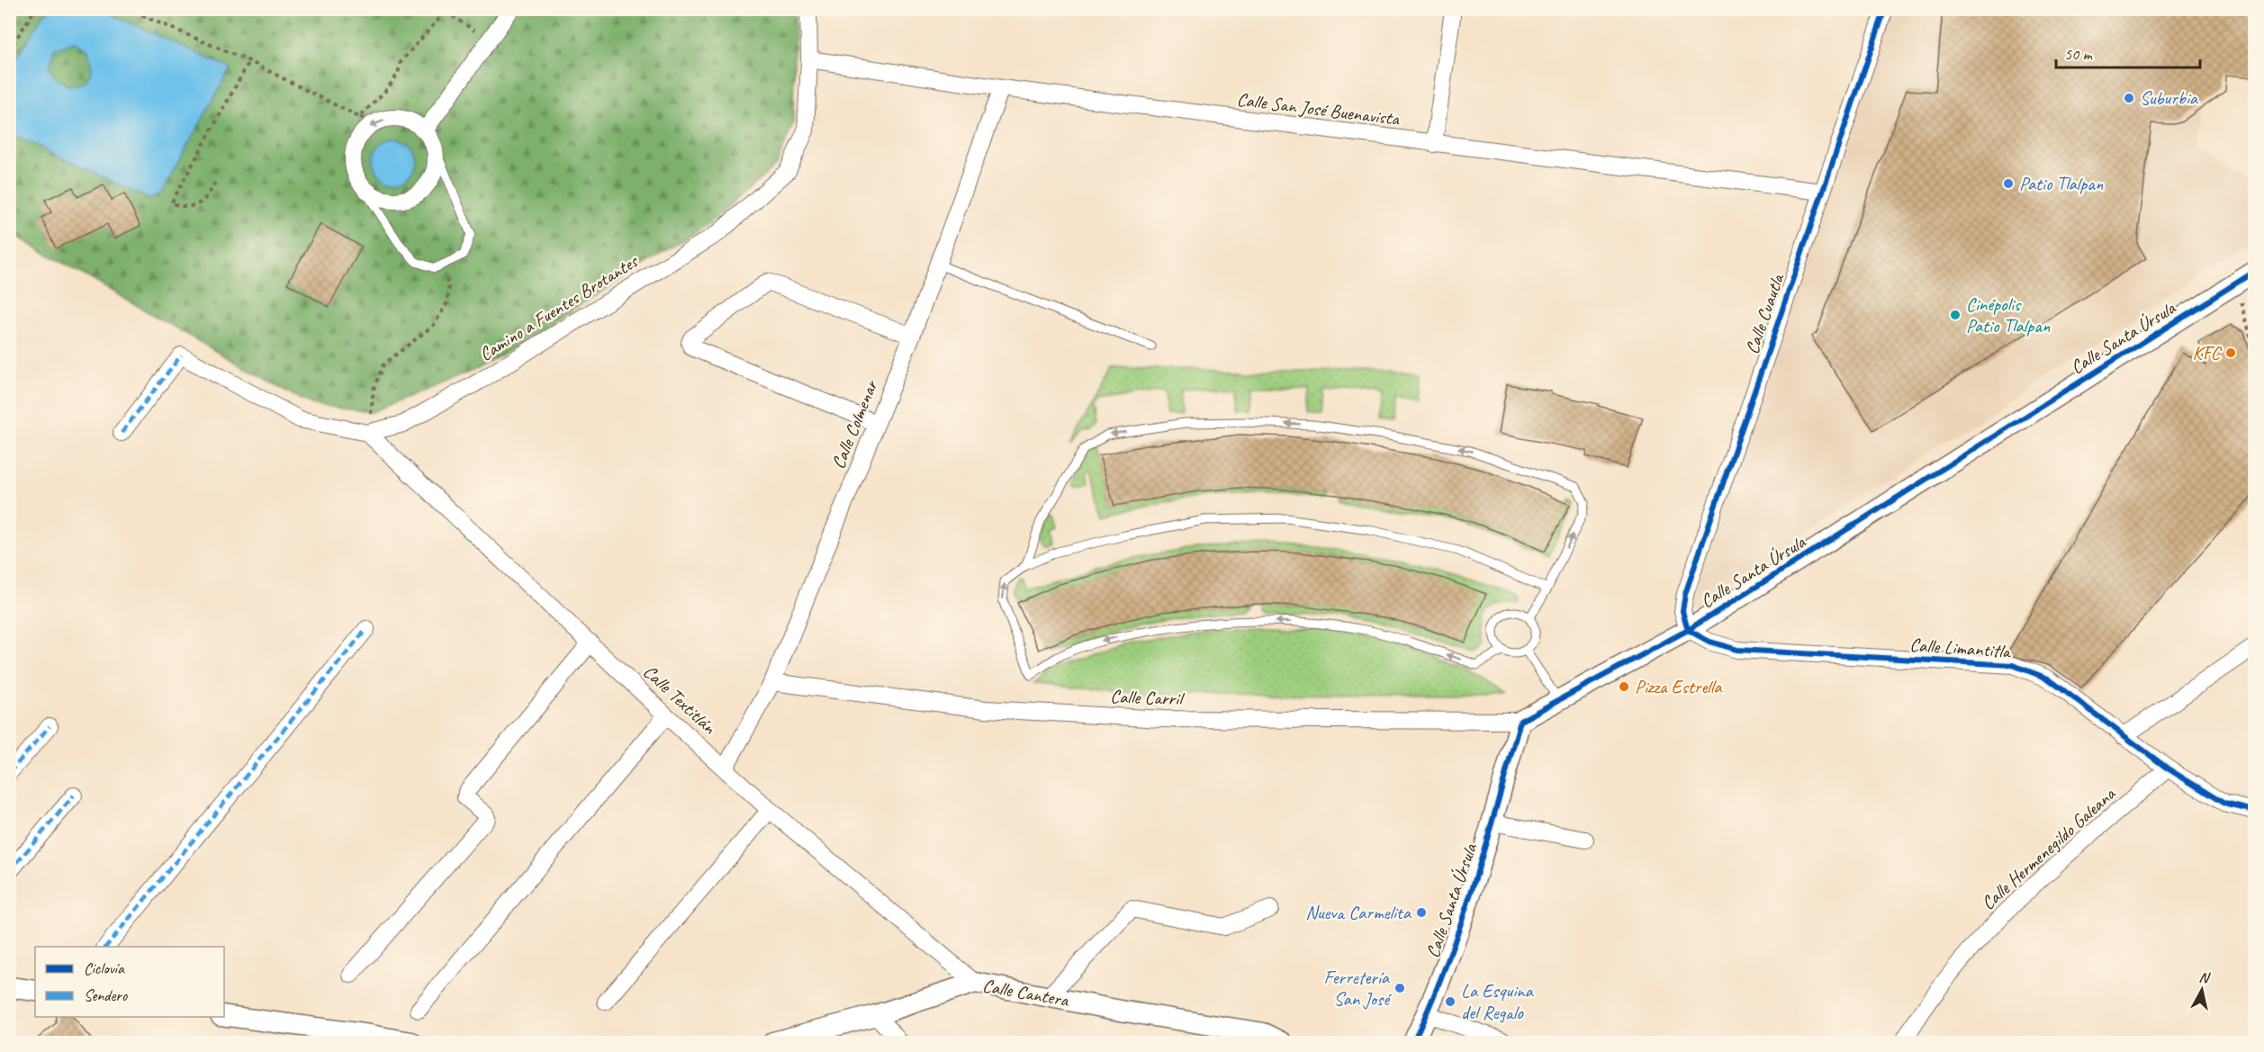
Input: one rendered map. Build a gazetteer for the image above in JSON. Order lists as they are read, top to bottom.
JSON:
{
  "streets": {
    "street": [
      "Calle San José Buenavista",
      "Camino a Fuentes Brotantes",
      "Calle Cuautla",
      "Calle Santa Úrsula",
      "Calle Colmenar",
      "Calle Limantitla",
      "Calle Carril",
      "Calle Textitlán",
      "Calle Hermenegildo Galeana",
      "Calle Cantera"
    ]
  },
  "crossings": [
    ["Calle San José Buenavista", "Camino a Fuentes Brotantes"],
    ["Calle San José Buenavista", "Calle Cuautla"],
    ["Calle San José Buenavista", "Calle Colmenar"],
    ["Camino a Fuentes Brotantes", "Calle Textitlán"],
    ["Calle Cuautla", "Calle Santa Úrsula"],
    ["Calle Cuautla", "Calle Limantitla"],
    ["Calle Santa Úrsula", "Calle Limantitla"],
    ["Calle Santa Úrsula", "Calle Carril"],
    ["Calle Colmenar", "Calle Carril"],
    ["Calle Colmenar", "Calle Textitlán"],
    ["Calle Limantitla", "Calle Hermenegildo Galeana"],
    ["Calle Textitlán", "Calle Cantera"]
  ],
  "places": [
    "Suburbia",
    "Patio Tlalpan",
    "Cinépolis Patio Tlalpan",
    "KFC",
    "Pizza Estrella",
    "Nueva Carmelita",
    "Ferretería San José",
    "La Esquina del Regalo"
  ],
  "legend": ["Ciclovía", "Sendero"],
  "scale_bar": "50 m",
  "north": "top"
}
